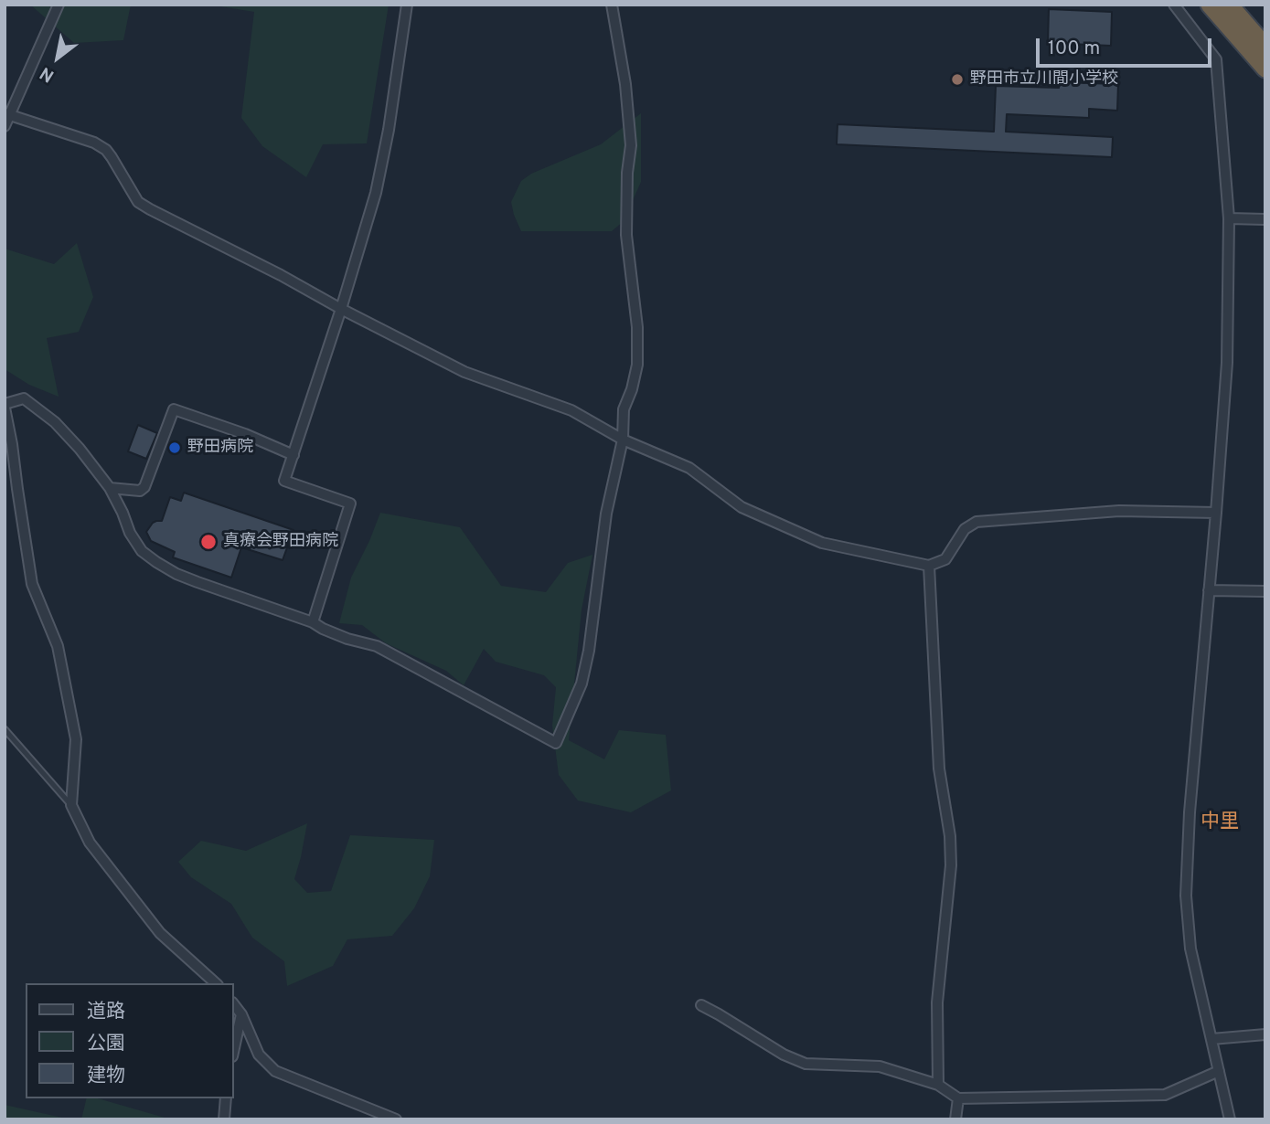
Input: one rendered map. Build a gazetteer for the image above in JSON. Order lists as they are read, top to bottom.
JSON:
{
  "districts": ["中里"],
  "places": ["野田市立川間小学校", "野田病院", "真療会野田病院"],
  "legend": ["道路", "公園", "建物"],
  "scale_bar": "100 m",
  "north": "bottom left"
}
